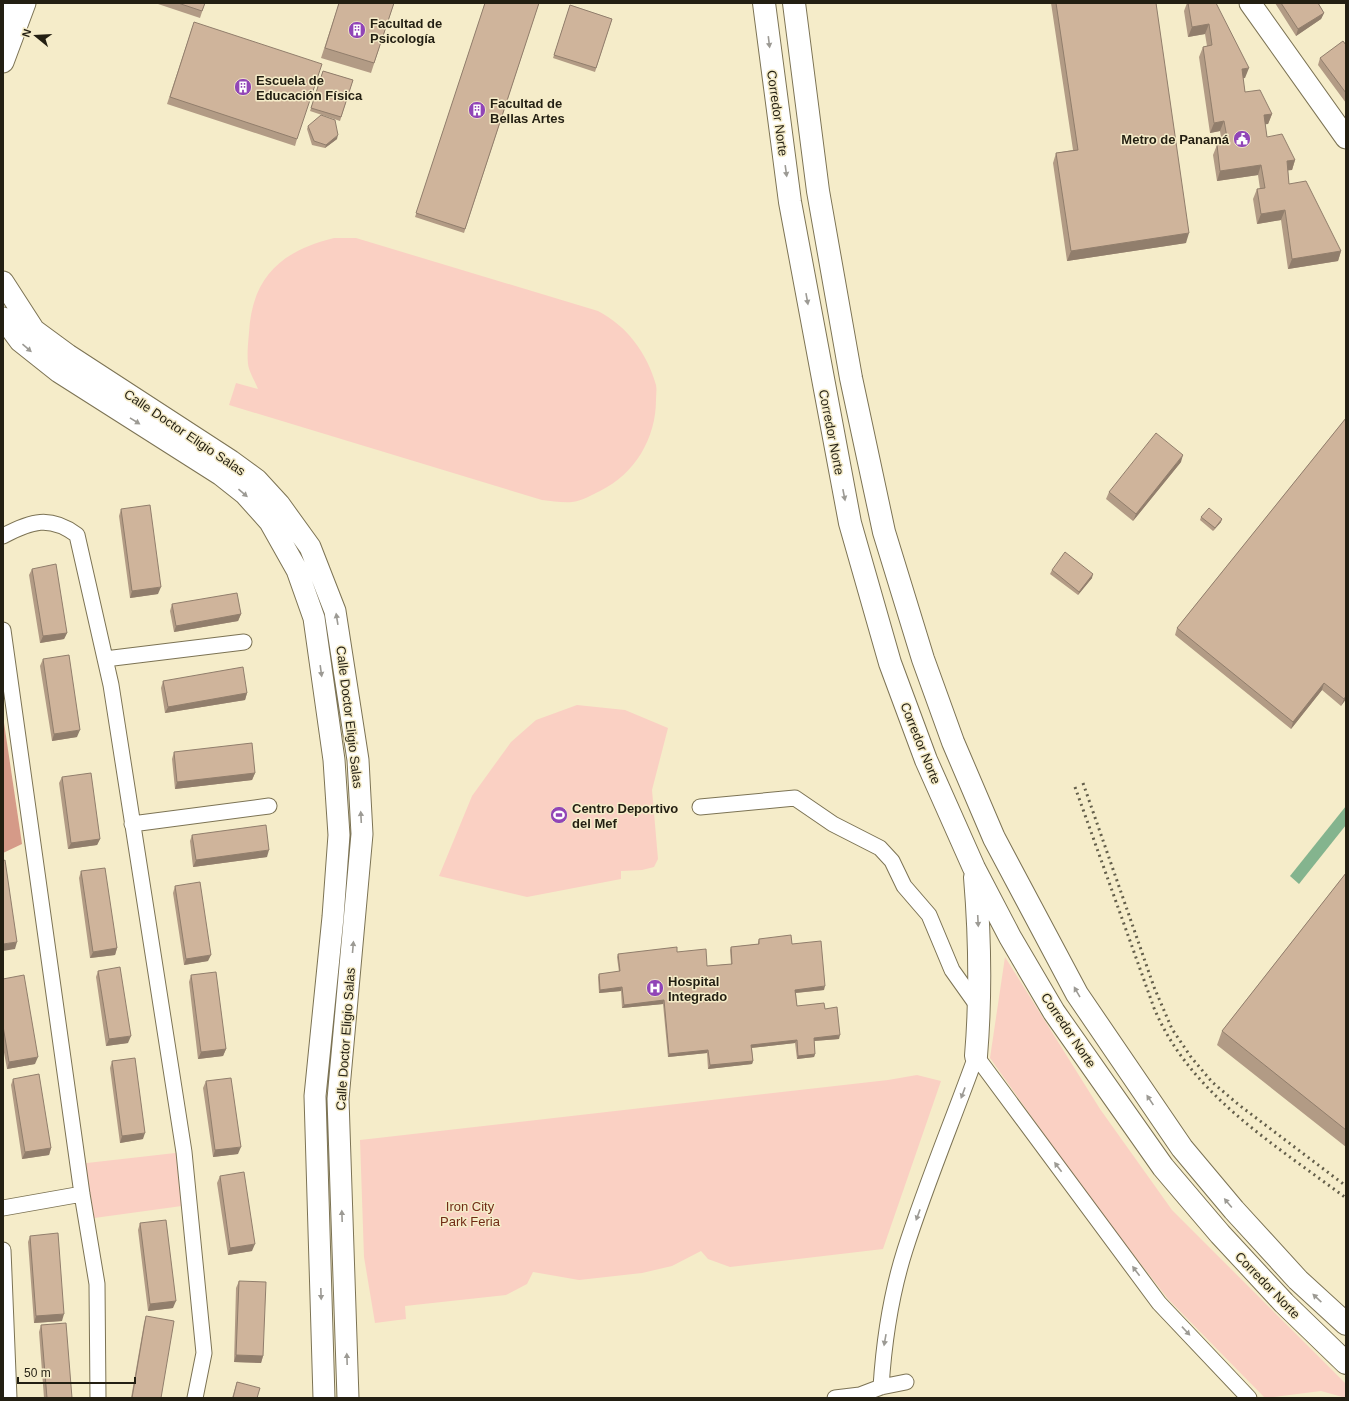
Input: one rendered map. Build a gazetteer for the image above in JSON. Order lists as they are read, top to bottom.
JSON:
{
  "streets": {
    "highway": ["Corredor Norte"],
    "street": ["Calle Doctor Eligio Salas"]
  },
  "parks": ["Iron City Park Feria"],
  "places": {
    "building": ["Facultad de Psicología", "Escuela de Educación Física", "Facultad de Bellas Artes"],
    "public building": ["Metro de Panamá"],
    "sports": ["Centro Deportivo del Mef"],
    "hospital": ["Hospital Integrado"]
  },
  "scale_bar": "50 m",
  "north": "left"
}
